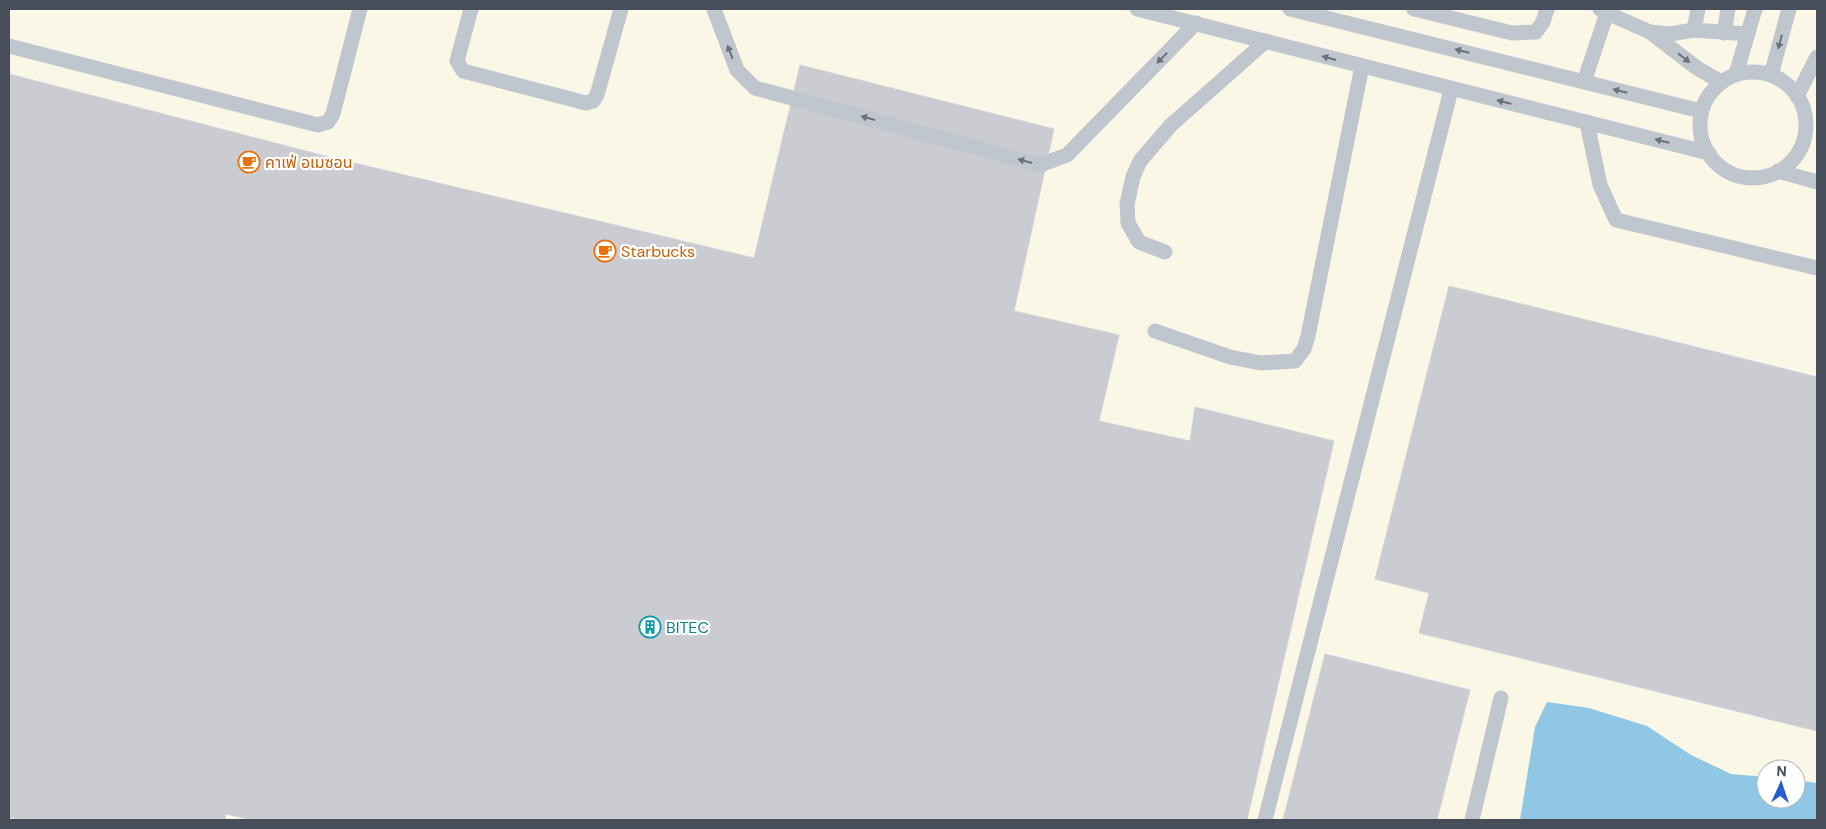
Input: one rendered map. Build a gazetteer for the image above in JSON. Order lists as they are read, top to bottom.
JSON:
{
  "places": {
    "cafe": ["คาเฟ่ อเมซอน", "Starbucks"],
    "building": ["BITEC"]
  },
  "north": "top"
}
